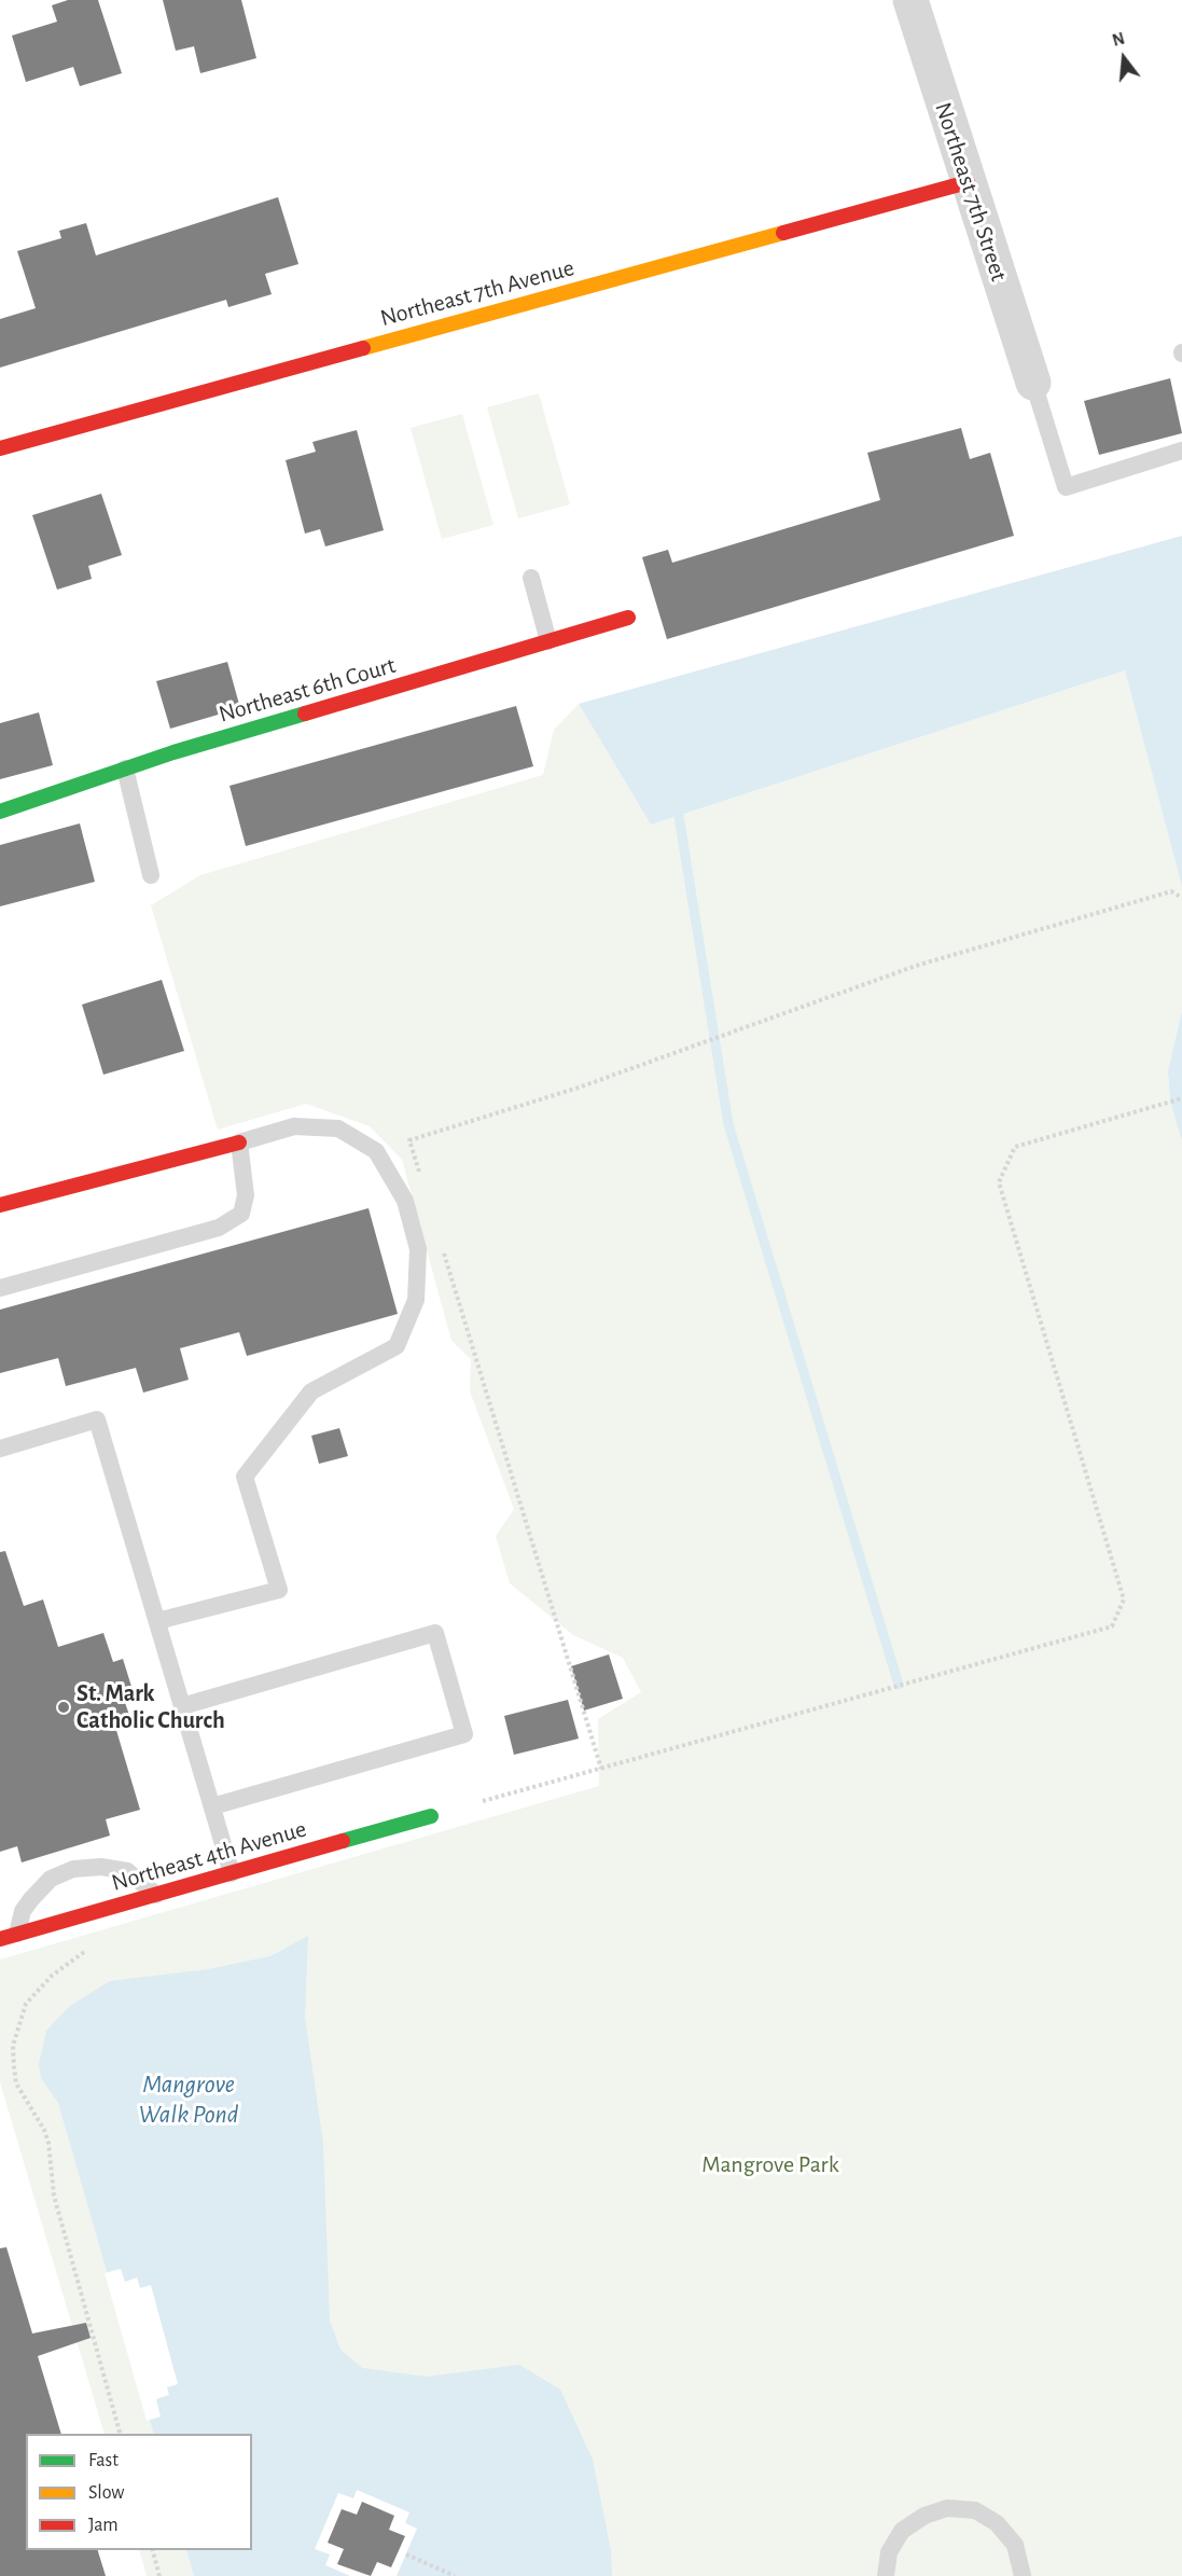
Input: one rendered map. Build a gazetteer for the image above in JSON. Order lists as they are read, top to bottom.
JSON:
{
  "streets": {
    "street": [
      "Northeast 7th Street",
      "Northeast 7th Avenue",
      "Northeast 6th Court",
      "Northeast 4th Avenue"
    ]
  },
  "crossings": [
    ["Northeast 7th Street", "Northeast 7th Avenue"]
  ],
  "water": ["Mangrove Walk Pond"],
  "parks": ["Mangrove Park"],
  "places": ["St. Mark Catholic Church"],
  "legend": ["Fast", "Slow", "Jam"],
  "north": "top"
}
